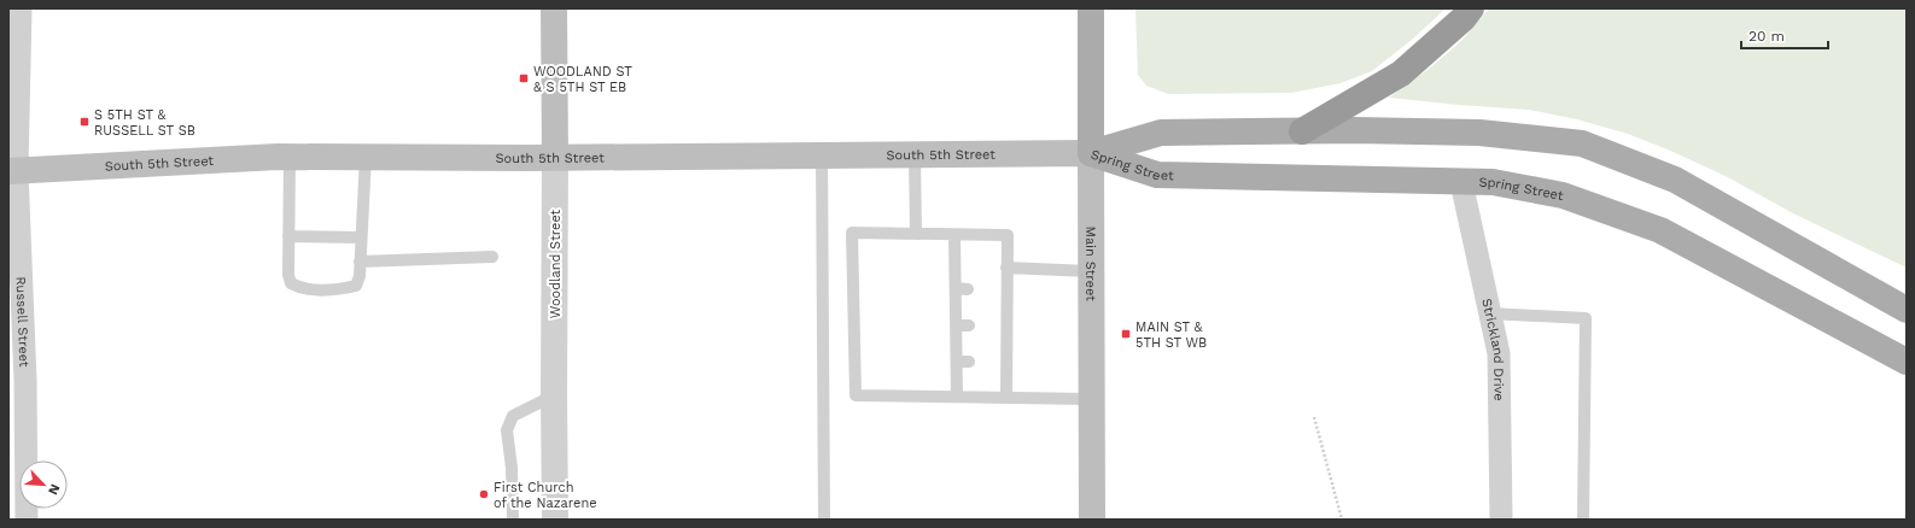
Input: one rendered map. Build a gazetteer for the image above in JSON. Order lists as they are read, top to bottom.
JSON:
{
  "streets": {
    "main road": [
      "South 5th Street",
      "Spring Street",
      "Woodland Street",
      "Main Street"
    ],
    "street": ["Russell Street", "Strickland Drive"]
  },
  "crossings": [
    ["South 5th Street", "Spring Street"],
    ["South 5th Street", "Woodland Street"],
    ["South 5th Street", "Main Street"],
    ["South 5th Street", "Russell Street"],
    ["Spring Street", "Main Street"],
    ["Spring Street", "Strickland Drive"]
  ],
  "places": {
    "transit": ["WOODLAND ST & S 5TH ST EB", "S 5TH ST & RUSSELL ST SB", "MAIN ST & 5TH ST WB"],
    "other": ["First Church of the Nazarene"]
  },
  "scale_bar": "20 m",
  "north": "bottom right"
}
